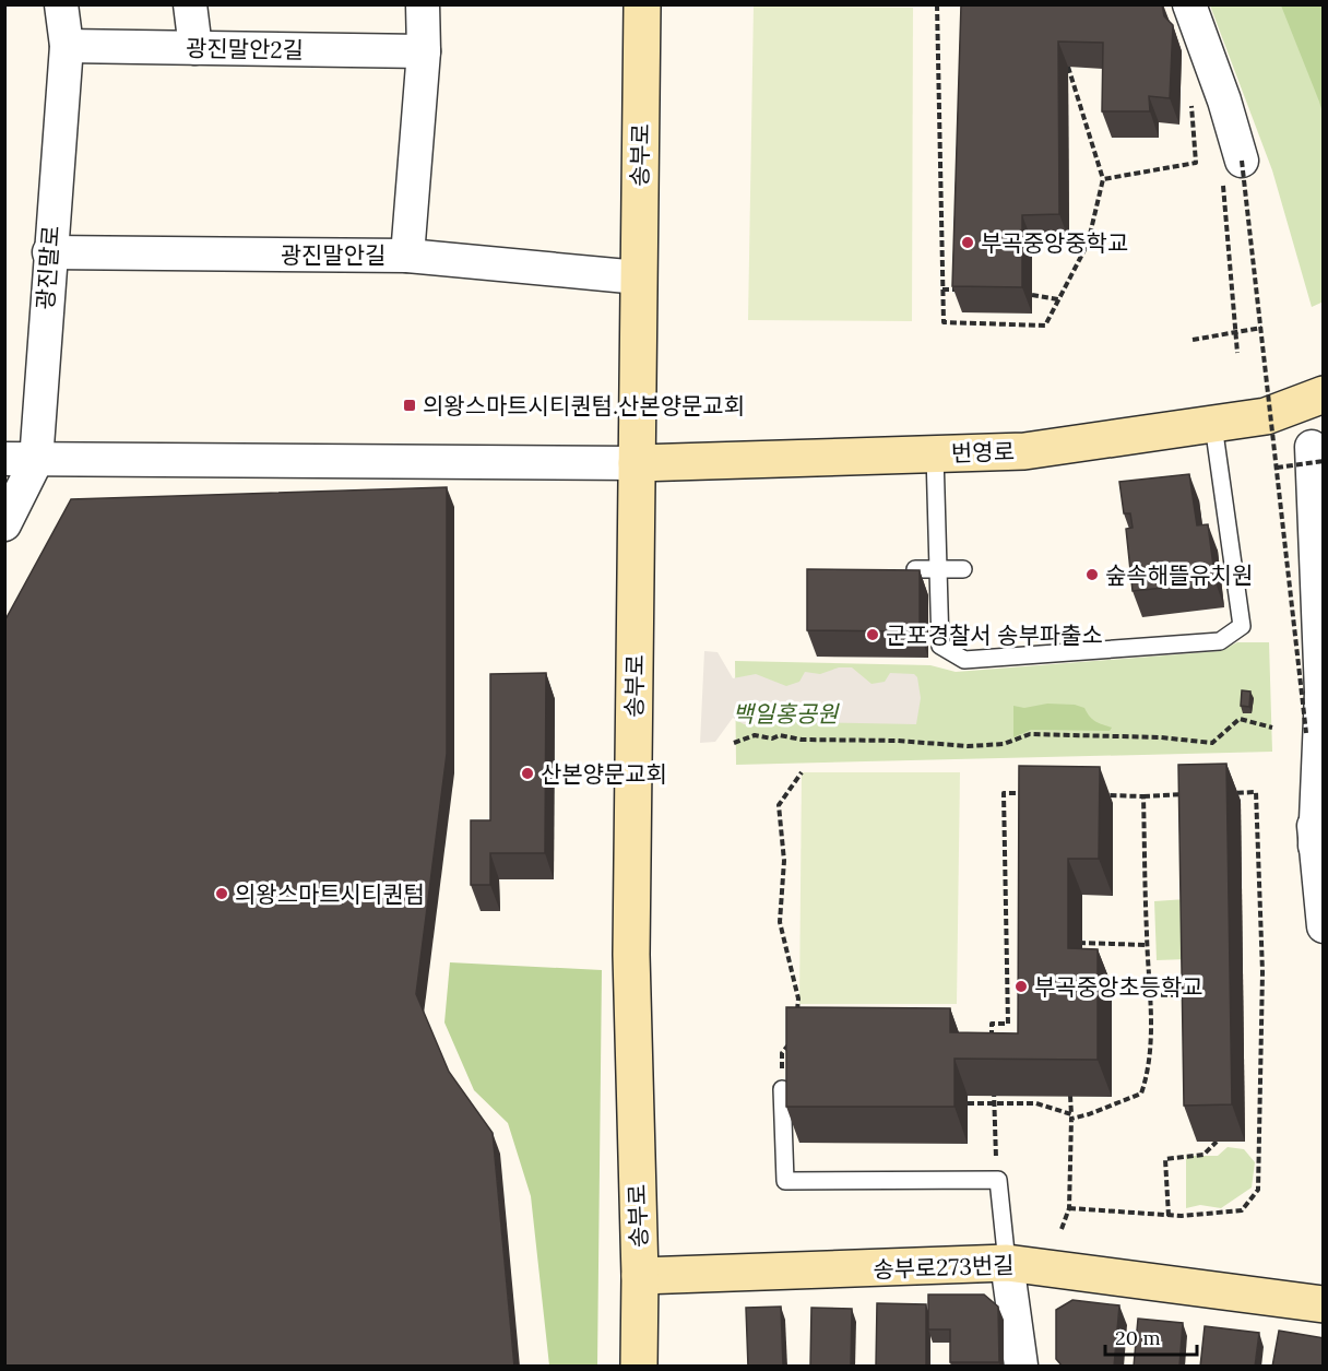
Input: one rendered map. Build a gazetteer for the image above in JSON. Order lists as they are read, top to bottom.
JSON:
{
  "streets": {
    "street": [
      "광진말안2길",
      "송부로",
      "광진말안길",
      "광진말로",
      "번영로",
      "송부로273번길"
    ]
  },
  "crossings": [
    ["광진말안2길", "광진말안길"],
    ["광진말안2길", "광진말로"],
    ["송부로", "번영로"],
    ["송부로", "송부로273번길"],
    ["광진말안길", "광진말로"]
  ],
  "parks": ["백일홍공원"],
  "places": {
    "other": [
      "부곡중앙중학교",
      "숲속해뜰유치원",
      "군포경찰서 송부파출소",
      "산본양문교회",
      "의왕스마트시티퀀텀",
      "부곡중앙초등학교"
    ],
    "transit": ["의왕스마트시티퀀텀.산본양문교회"]
  },
  "scale_bar": "20 m"
}
